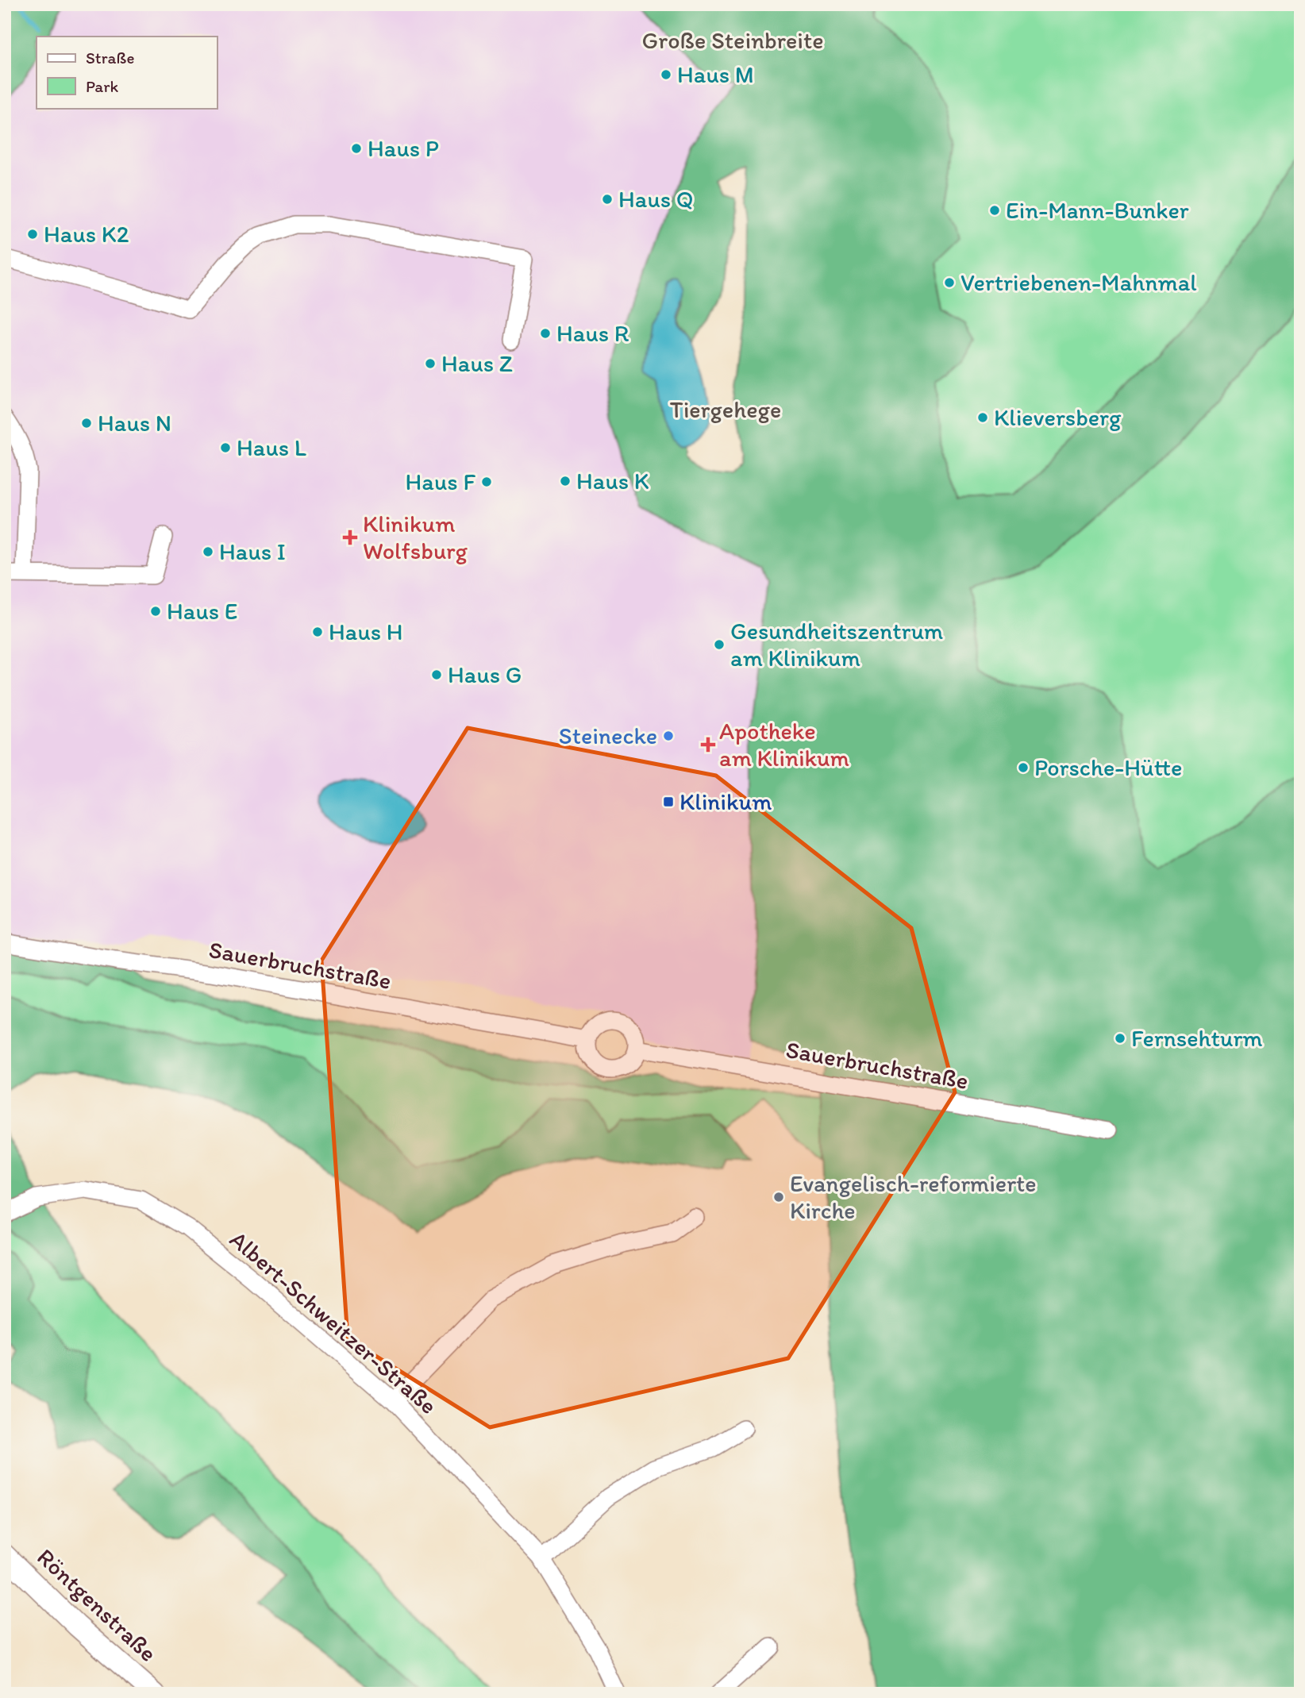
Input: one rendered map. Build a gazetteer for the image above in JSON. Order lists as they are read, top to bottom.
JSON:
{
  "streets": {
    "street": ["Sauerbruchstraße", "Albert-Schweitzer-Straße", "Röntgenstraße"]
  },
  "parks": ["Große Steinbreite", "Tiergehege"],
  "places": {
    "other": [
      "Haus M",
      "Haus P",
      "Haus Q",
      "Ein-Mann-Bunker",
      "Haus K2",
      "Vertriebenen-Mahnmal",
      "Haus R",
      "Haus Z",
      "Klieversberg",
      "Haus N",
      "Haus L",
      "Haus K",
      "Haus F",
      "Haus I",
      "Haus E",
      "Haus H",
      "Gesundheitszentrum am Klinikum",
      "Haus G",
      "Steinecke",
      "Porsche-Hütte",
      "Fernsehturm",
      "Evangelisch-reformierte Kirche"
    ],
    "health": ["Klinikum Wolfsburg", "Apotheke am Klinikum"],
    "transit": ["Klinikum"]
  },
  "legend": ["Straße", "Park"]
}
